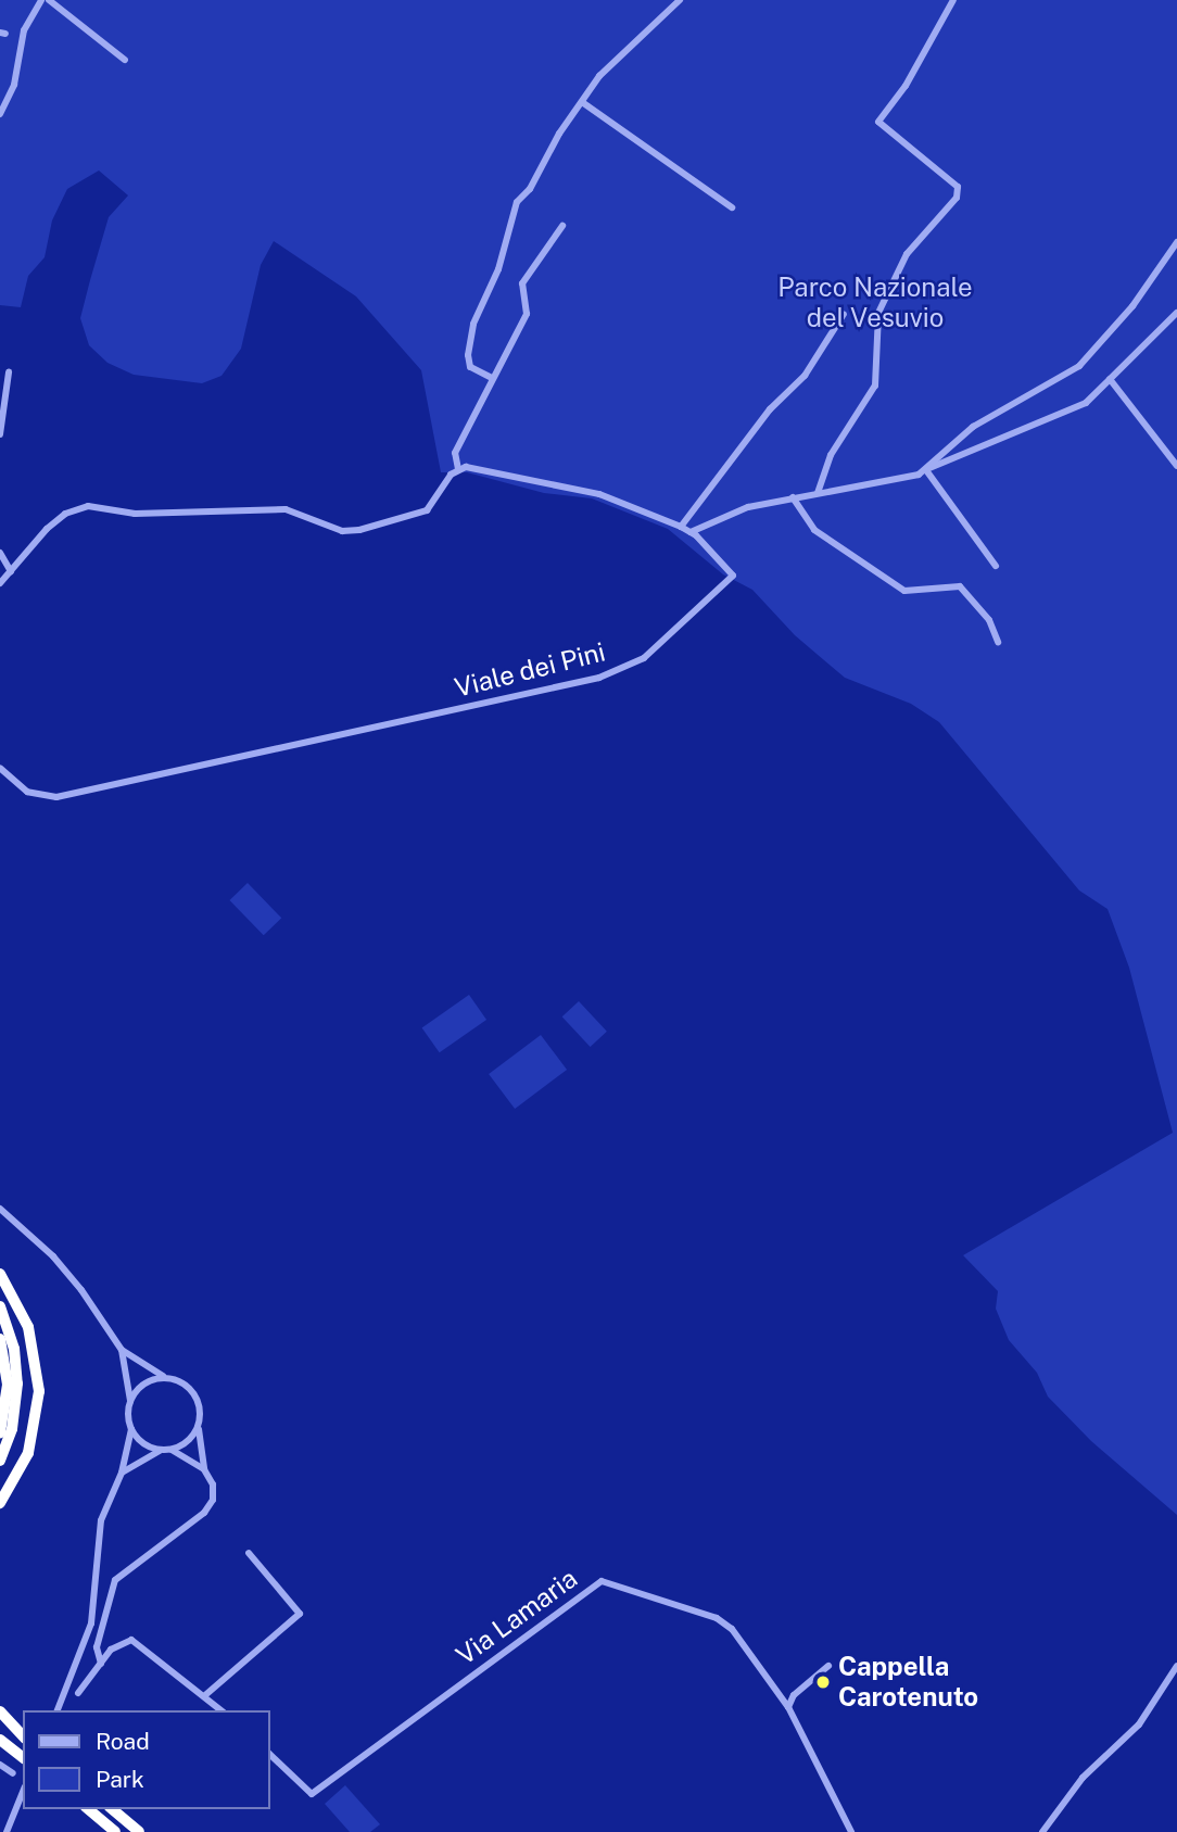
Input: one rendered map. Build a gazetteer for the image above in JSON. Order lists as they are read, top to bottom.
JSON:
{
  "streets": {
    "street": ["Viale dei Pini", "Via Lamaria"]
  },
  "parks": ["Parco Nazionale del Vesuvio"],
  "places": ["Cappella Carotenuto"],
  "legend": ["Road", "Park"]
}
